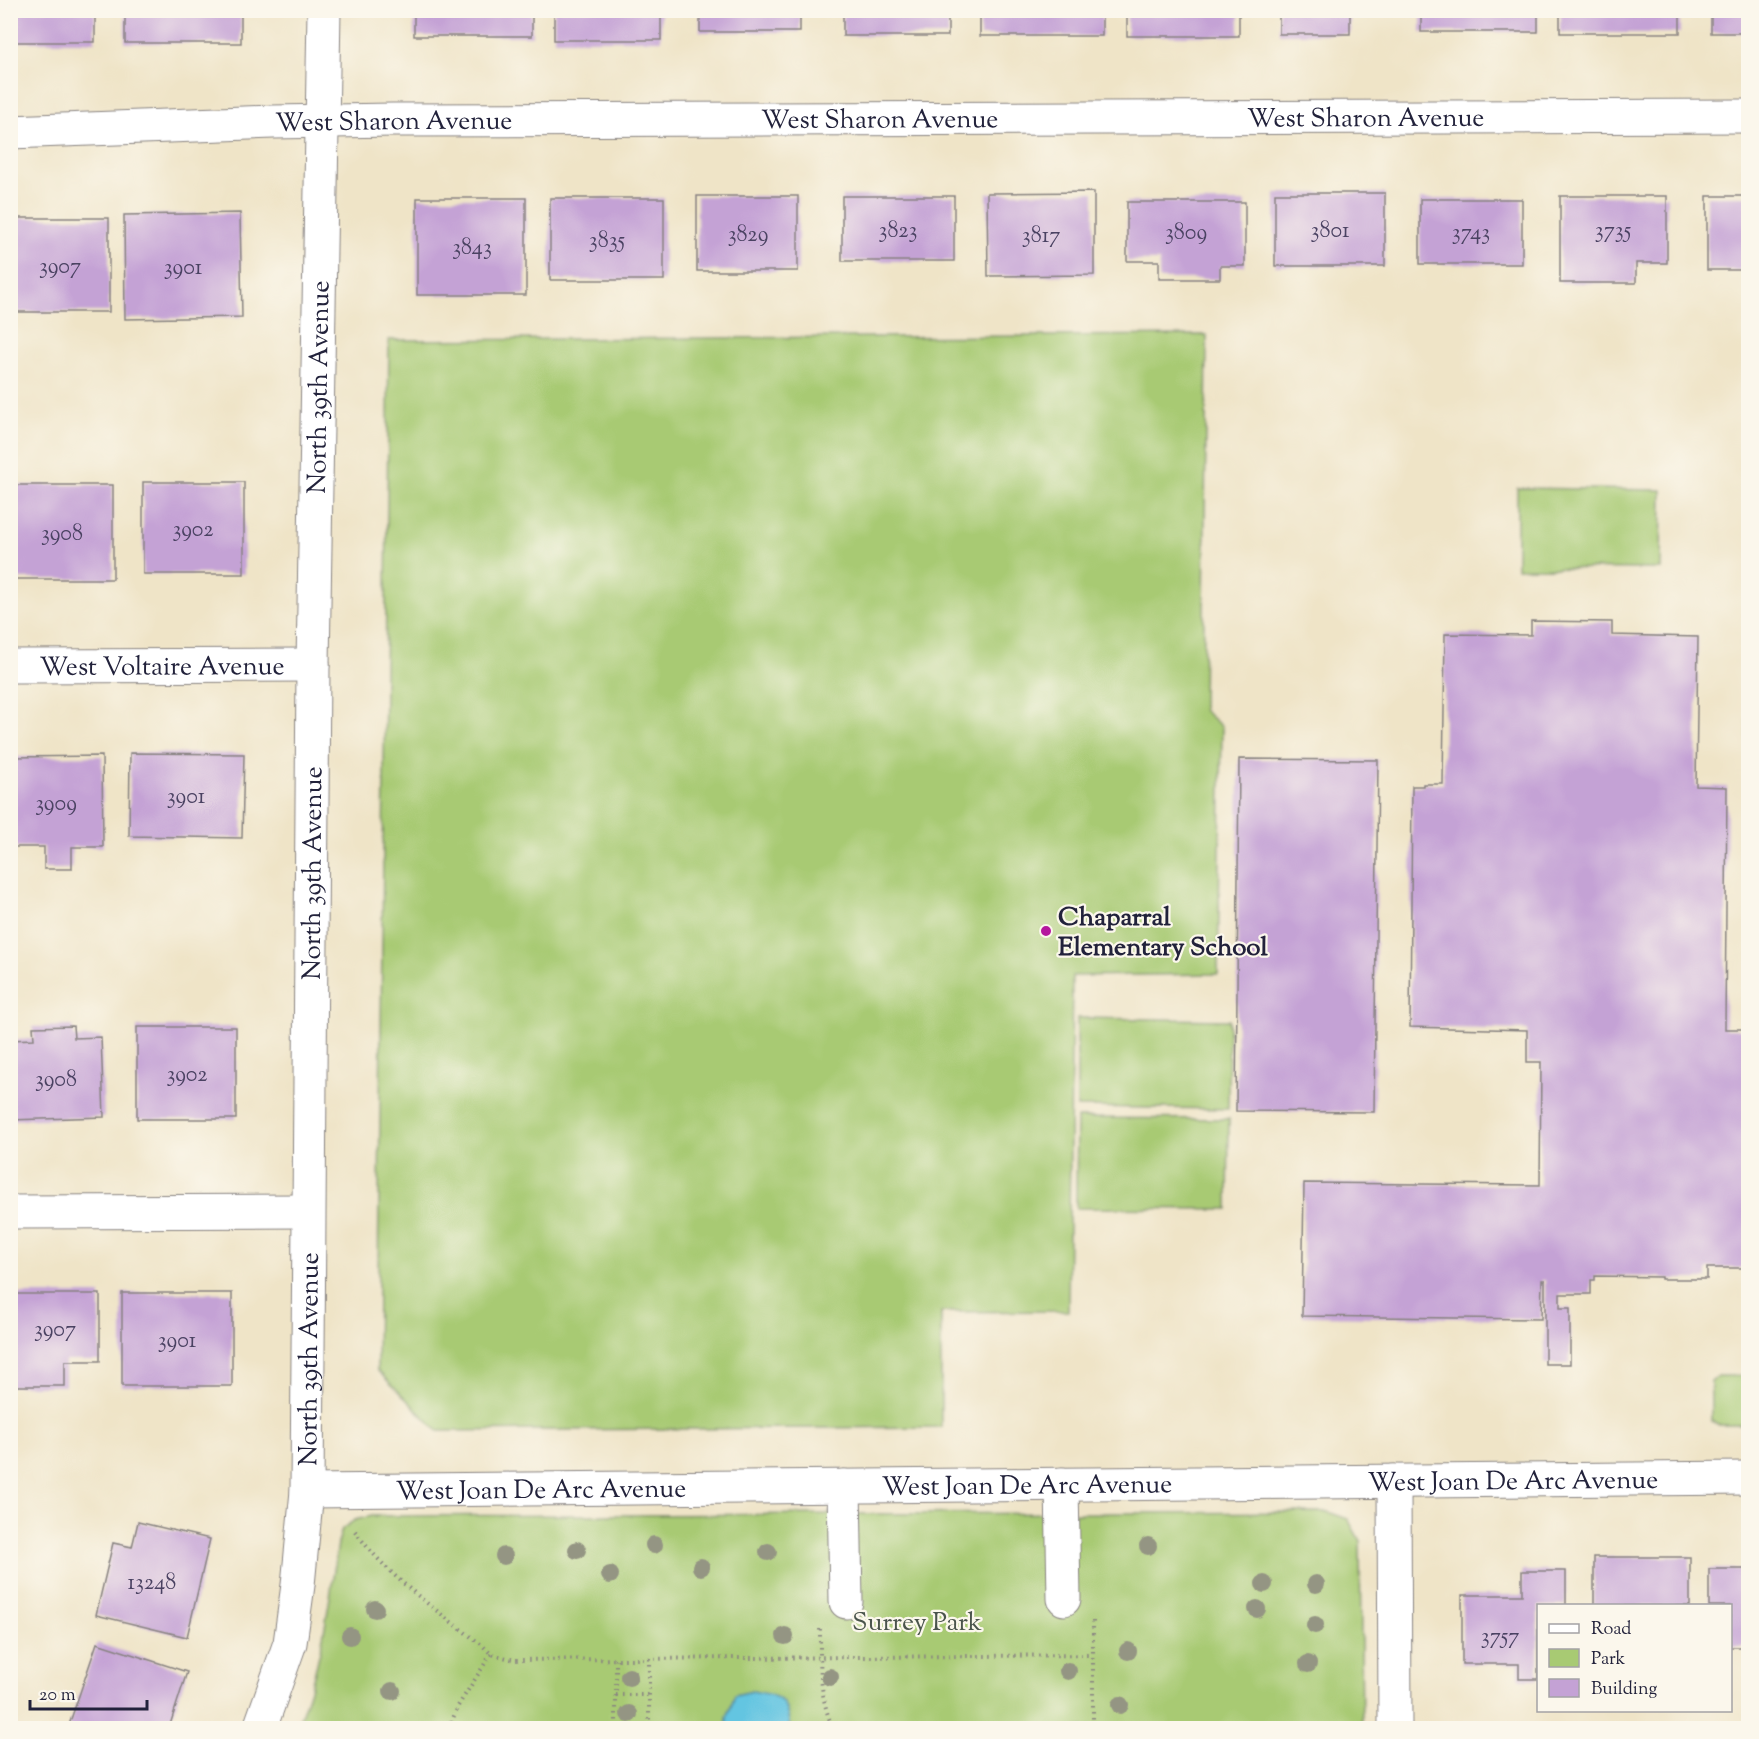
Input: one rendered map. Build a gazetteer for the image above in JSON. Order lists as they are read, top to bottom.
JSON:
{
  "streets": {
    "street": [
      "West Sharon Avenue",
      "North 39th Avenue",
      "West Voltaire Avenue",
      "West Joan De Arc Avenue"
    ]
  },
  "crossings": [
    ["West Sharon Avenue", "North 39th Avenue"],
    ["North 39th Avenue", "West Voltaire Avenue"],
    ["North 39th Avenue", "West Joan De Arc Avenue"]
  ],
  "parks": ["Surrey Park"],
  "places": ["Chaparral Elementary School"],
  "house_numbers": [
    "3823",
    "3801",
    "3735",
    "3809",
    "3743",
    "3829",
    "3817",
    "3835",
    "3843",
    "3907",
    "3901",
    "3902",
    "3908",
    "3901",
    "3909",
    "3902",
    "3908",
    "3907",
    "3901",
    "13248",
    "3757"
  ],
  "legend": ["Road", "Park", "Building"],
  "scale_bar": "20 m"
}
